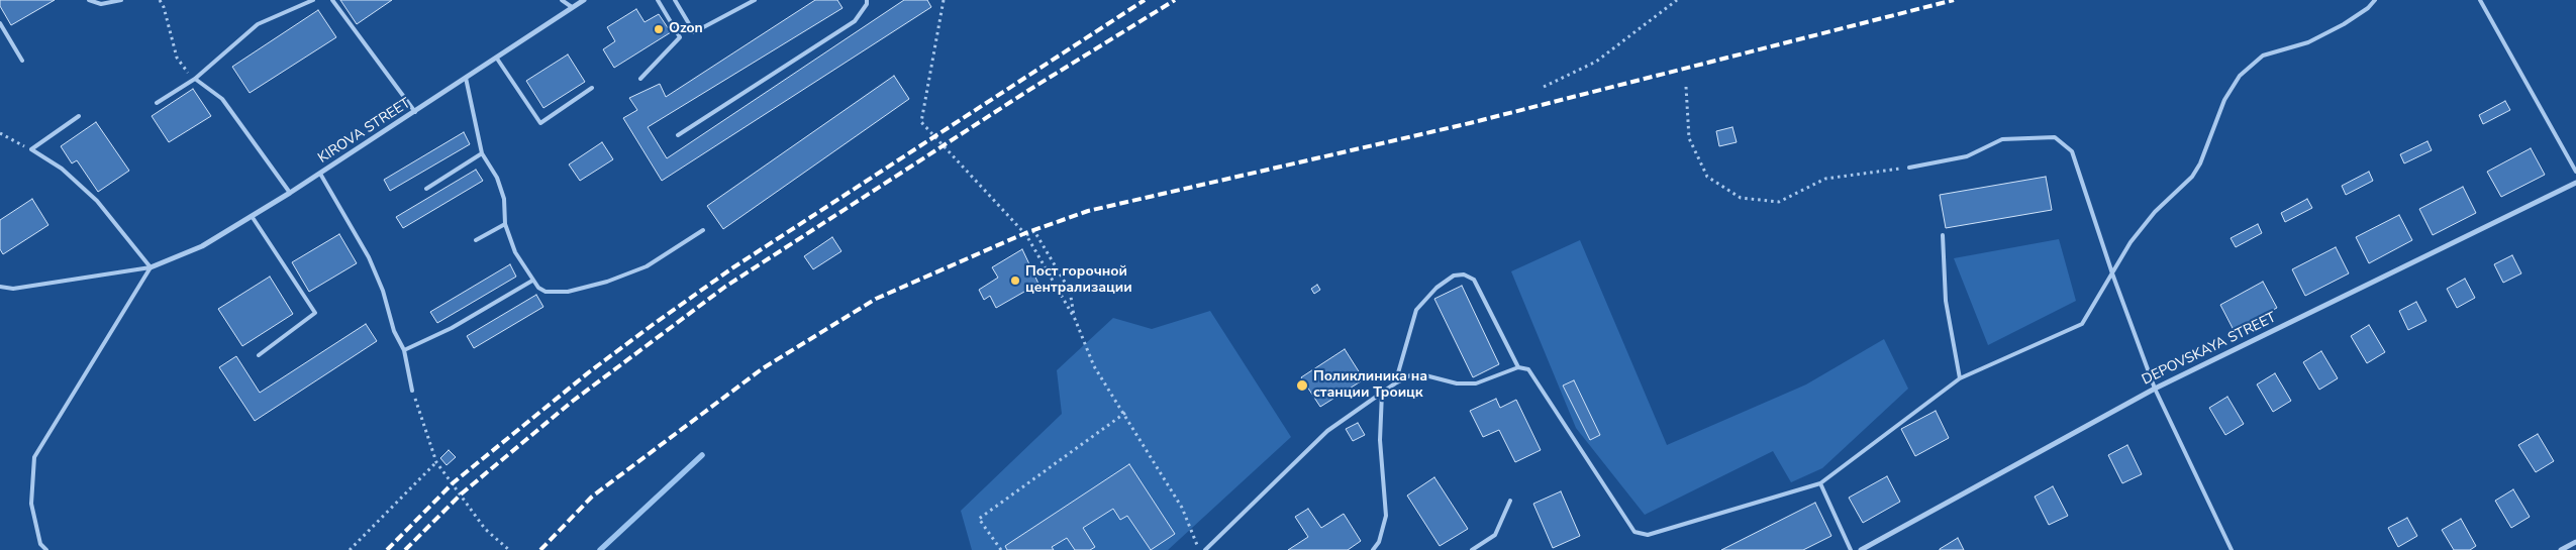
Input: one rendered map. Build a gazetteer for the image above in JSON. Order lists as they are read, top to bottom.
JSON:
{
  "streets": {
    "street": ["KIROVA STREET", "DEPOVSKAYA STREET"]
  },
  "places": ["Ozon", "Пост горочной централизации", "Поликлиника на станции Троицк"]
}
